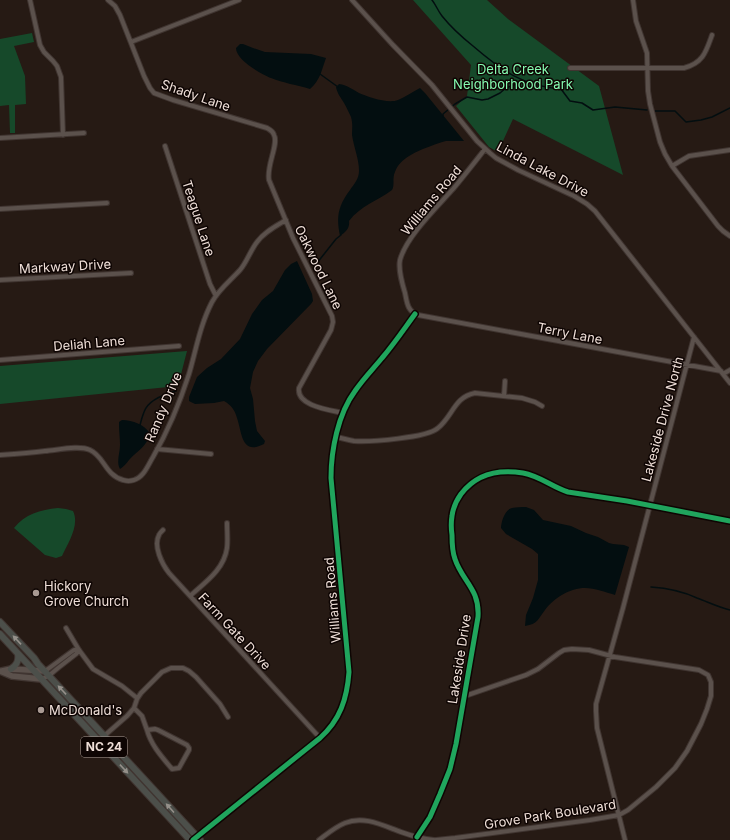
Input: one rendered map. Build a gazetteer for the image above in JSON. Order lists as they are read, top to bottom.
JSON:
{
  "streets": {
    "main road": ["NC 24"],
    "street": [
      "Shady Lane",
      "Linda Lake Drive",
      "Williams Road",
      "Teague Lane",
      "Markway Drive",
      "Oakwood Lane",
      "Terry Lane",
      "Deliah Lane",
      "Randy Drive",
      "Lakeside Drive North",
      "Farm Gate Drive",
      "Lakeside Drive",
      "Grove Park Boulevard"
    ]
  },
  "crossings": [
    ["Shady Lane", "Oakwood Lane"],
    ["Linda Lake Drive", "Williams Road"],
    ["Linda Lake Drive", "Terry Lane"],
    ["Linda Lake Drive", "Lakeside Drive North"],
    ["Williams Road", "Oakwood Lane"],
    ["Williams Road", "Terry Lane"],
    ["Williams Road", "Farm Gate Drive"],
    ["Williams Road", "NC 24"],
    ["Teague Lane", "Randy Drive"],
    ["Oakwood Lane", "Randy Drive"],
    ["Terry Lane", "Lakeside Drive North"],
    ["Lakeside Drive North", "Lakeside Drive"],
    ["Lakeside Drive", "Grove Park Boulevard"]
  ],
  "parks": ["Delta Creek Neighborhood Park"],
  "places": ["Hickory Grove Church", "McDonald's"]
}
